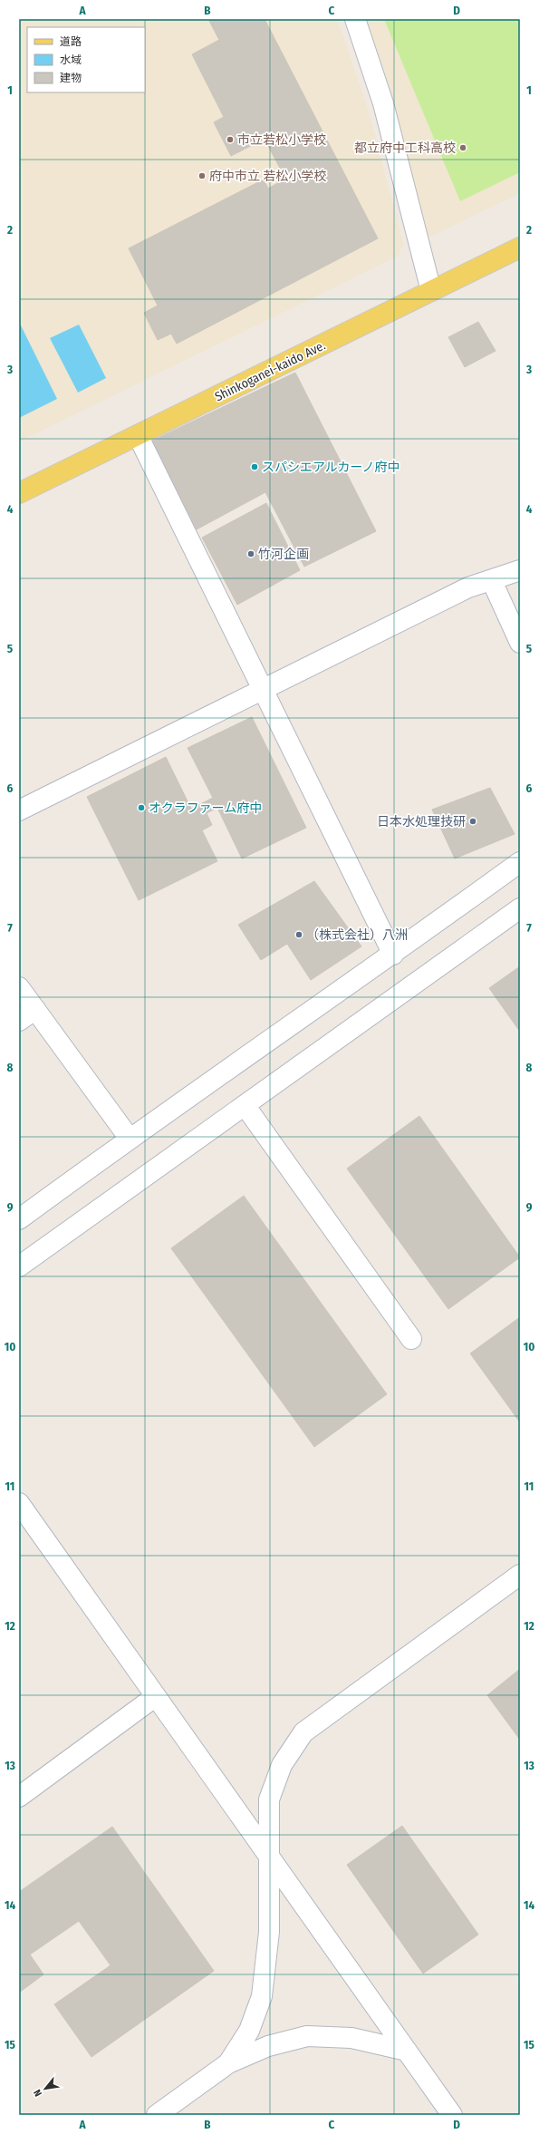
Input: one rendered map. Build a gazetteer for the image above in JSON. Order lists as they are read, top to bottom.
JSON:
{
  "streets": {
    "main road": ["Shinkoganei-kaido Ave."]
  },
  "places": [
    "市立若松小学校",
    "都立府中工科高校",
    "府中市立 若松小学校",
    "スパシエアルカーノ府中",
    "竹河企画",
    "オクラファーム府中",
    "日本水処理技研",
    "（株式会社）八洲"
  ],
  "legend": ["道路", "水域", "建物"],
  "north": "bottom left",
  "grid": {
    "columns": [
      "A",
      "B",
      "C",
      "D"
    ],
    "rows": [
      "1",
      "2",
      "3",
      "4",
      "5",
      "6",
      "7",
      "8",
      "9",
      "10",
      "11",
      "12",
      "13",
      "14",
      "15"
    ]
  }
}
